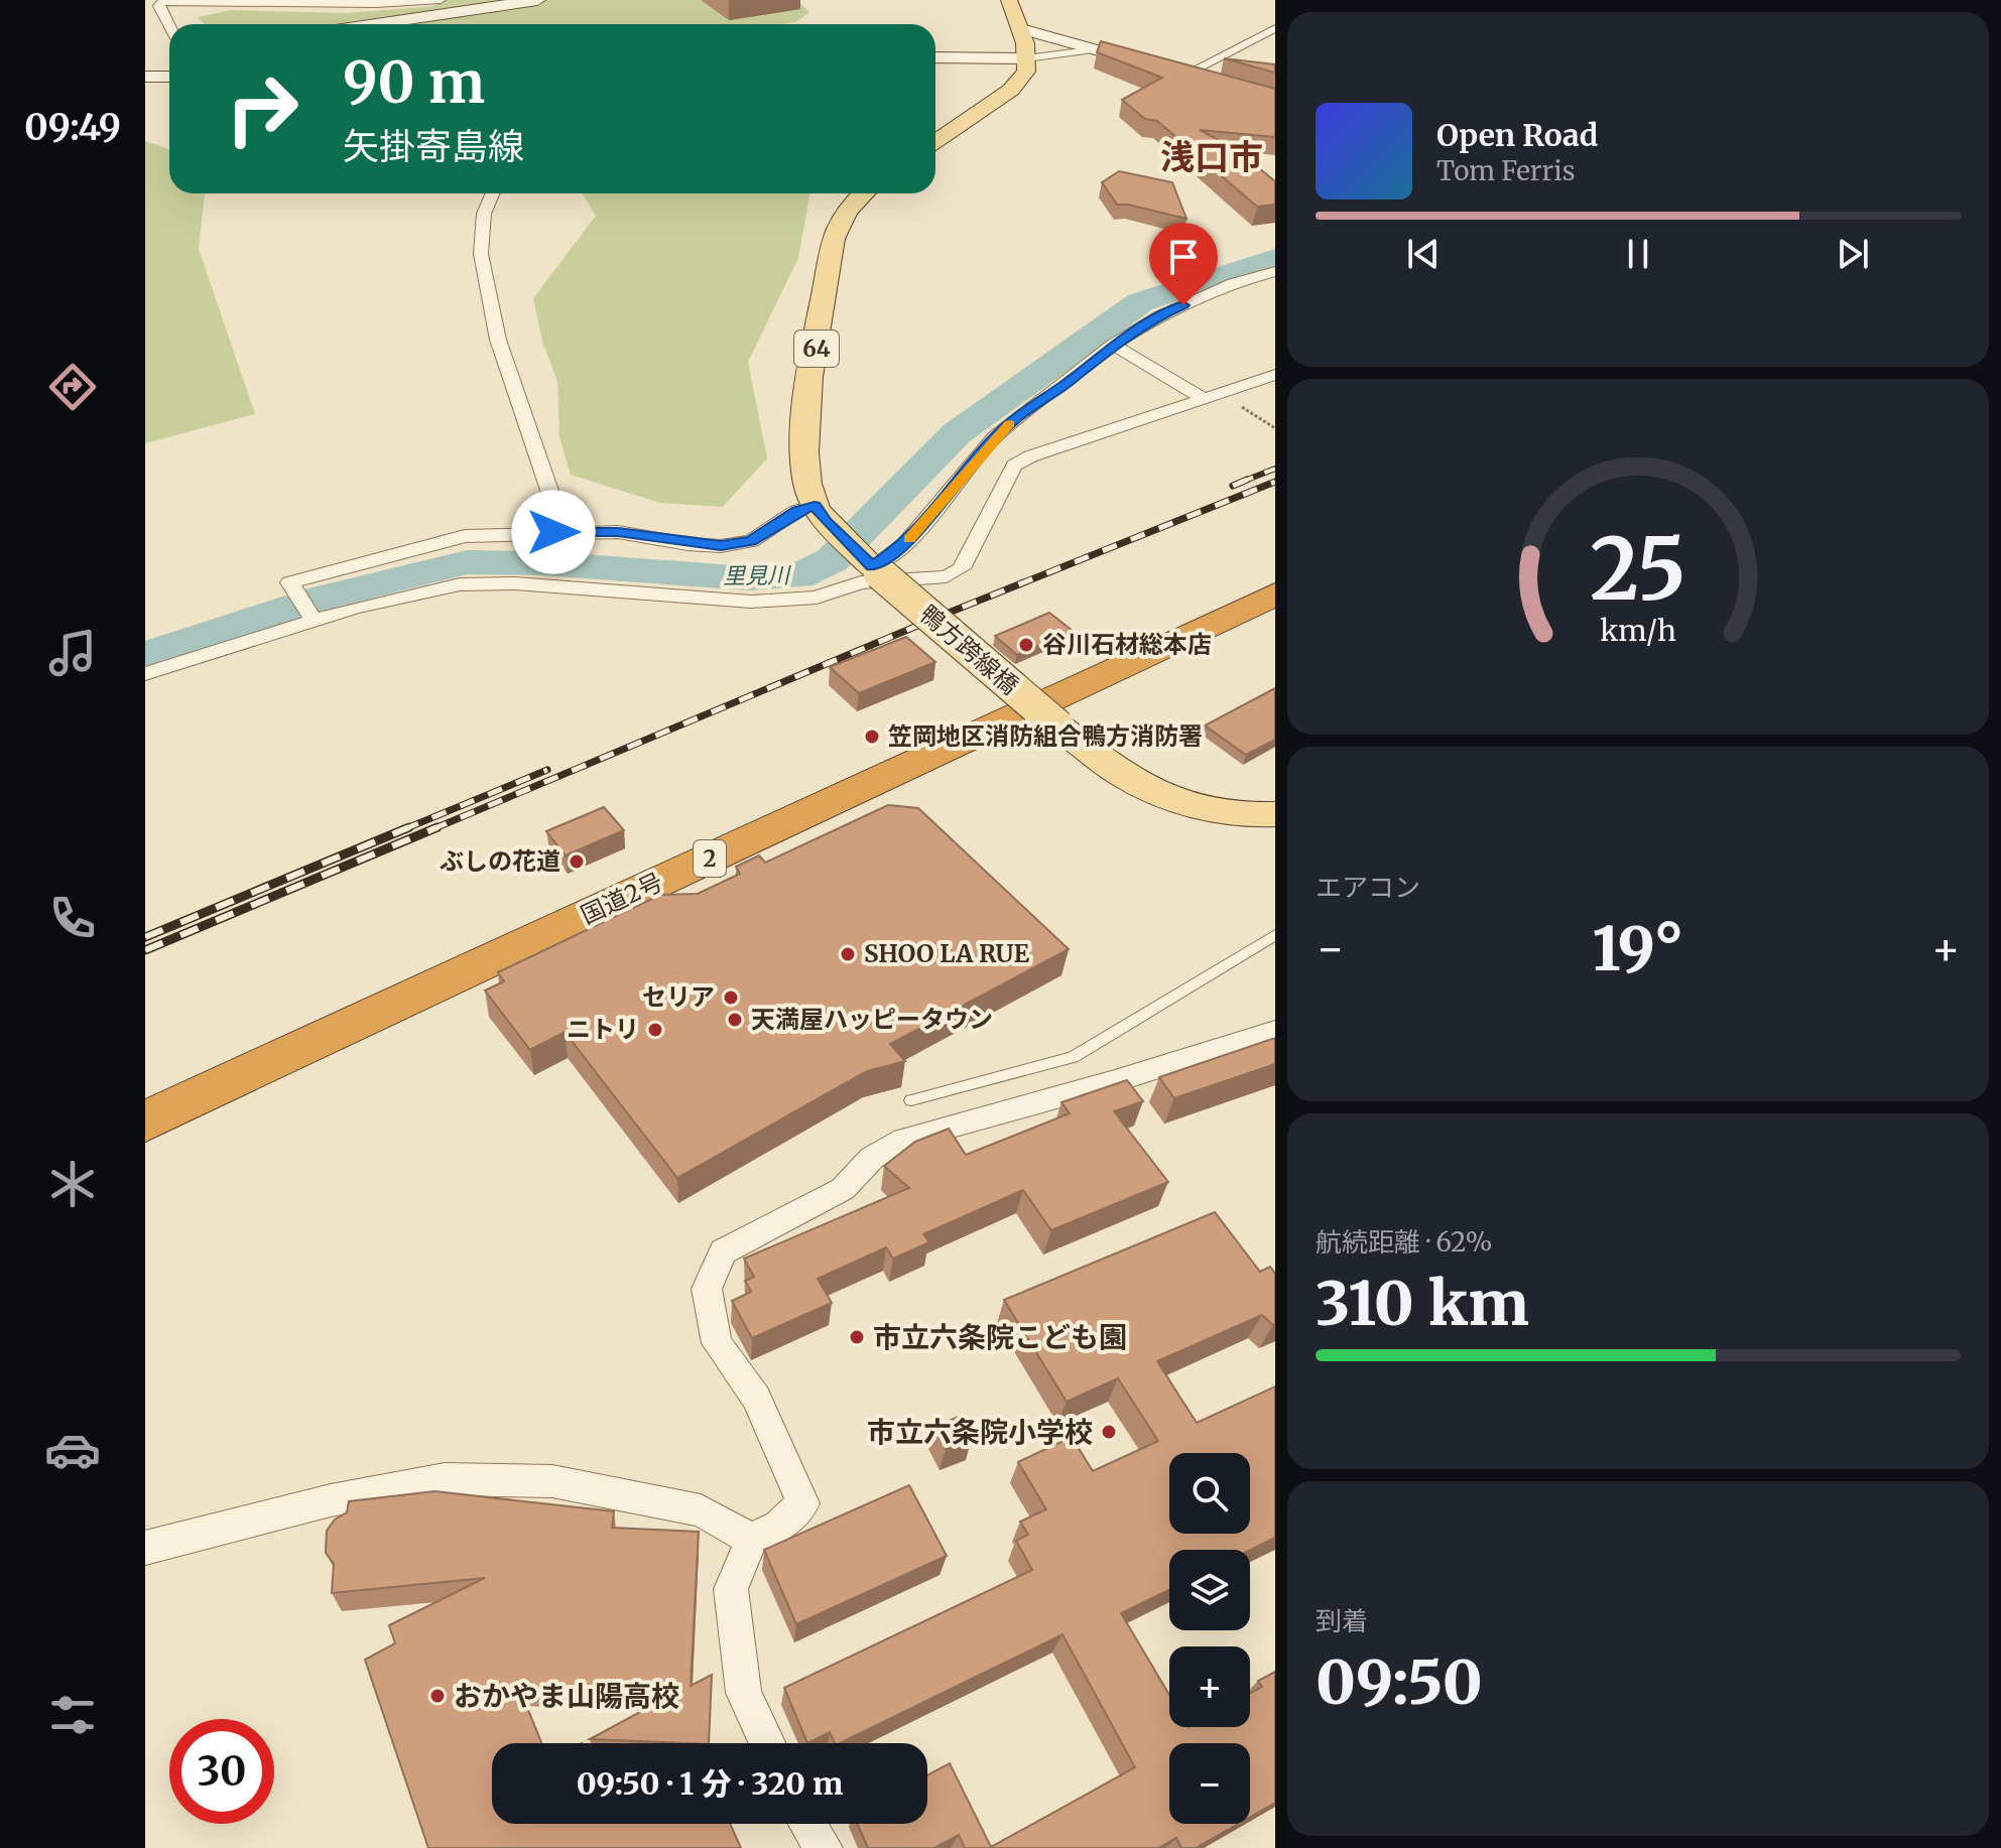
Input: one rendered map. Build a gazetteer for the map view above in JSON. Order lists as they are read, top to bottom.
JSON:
{
  "streets": {
    "highway": ["2", "国道2号"],
    "main road": ["64", "鴨方跨線橋"]
  },
  "crossings": [
    ["64", "鴨方跨線橋"]
  ],
  "districts": ["浅口市"],
  "water": ["里見川"],
  "places": [
    "谷川石材総本店",
    "笠岡地区消防組合鴨方消防署",
    "ぶしの花道",
    "SHOO LA RUE",
    "セリア",
    "天満屋ハッピータウン",
    "ニトリ",
    "市立六条院こども園",
    "市立六条院小学校",
    "おかやま山陽高校"
  ],
  "page": {
    "tabs": "09:49",
    "turn": ["90 m", "矢掛寄島線"],
    "song": ["Open Road", "Tom Ferris"],
    "tile": [
      "エアコン",
      ["航続距離 · 62%", "310 km"],
      ["到着", "09:50"]
    ],
    "heat": ["−", "19°", "+"],
    "map_buttons": ["+", "−"],
    "limit": "30",
    "trip": "09:50 · 1 分 · 320 m",
    "gauge": ["25", "km/h"]
  }
}
